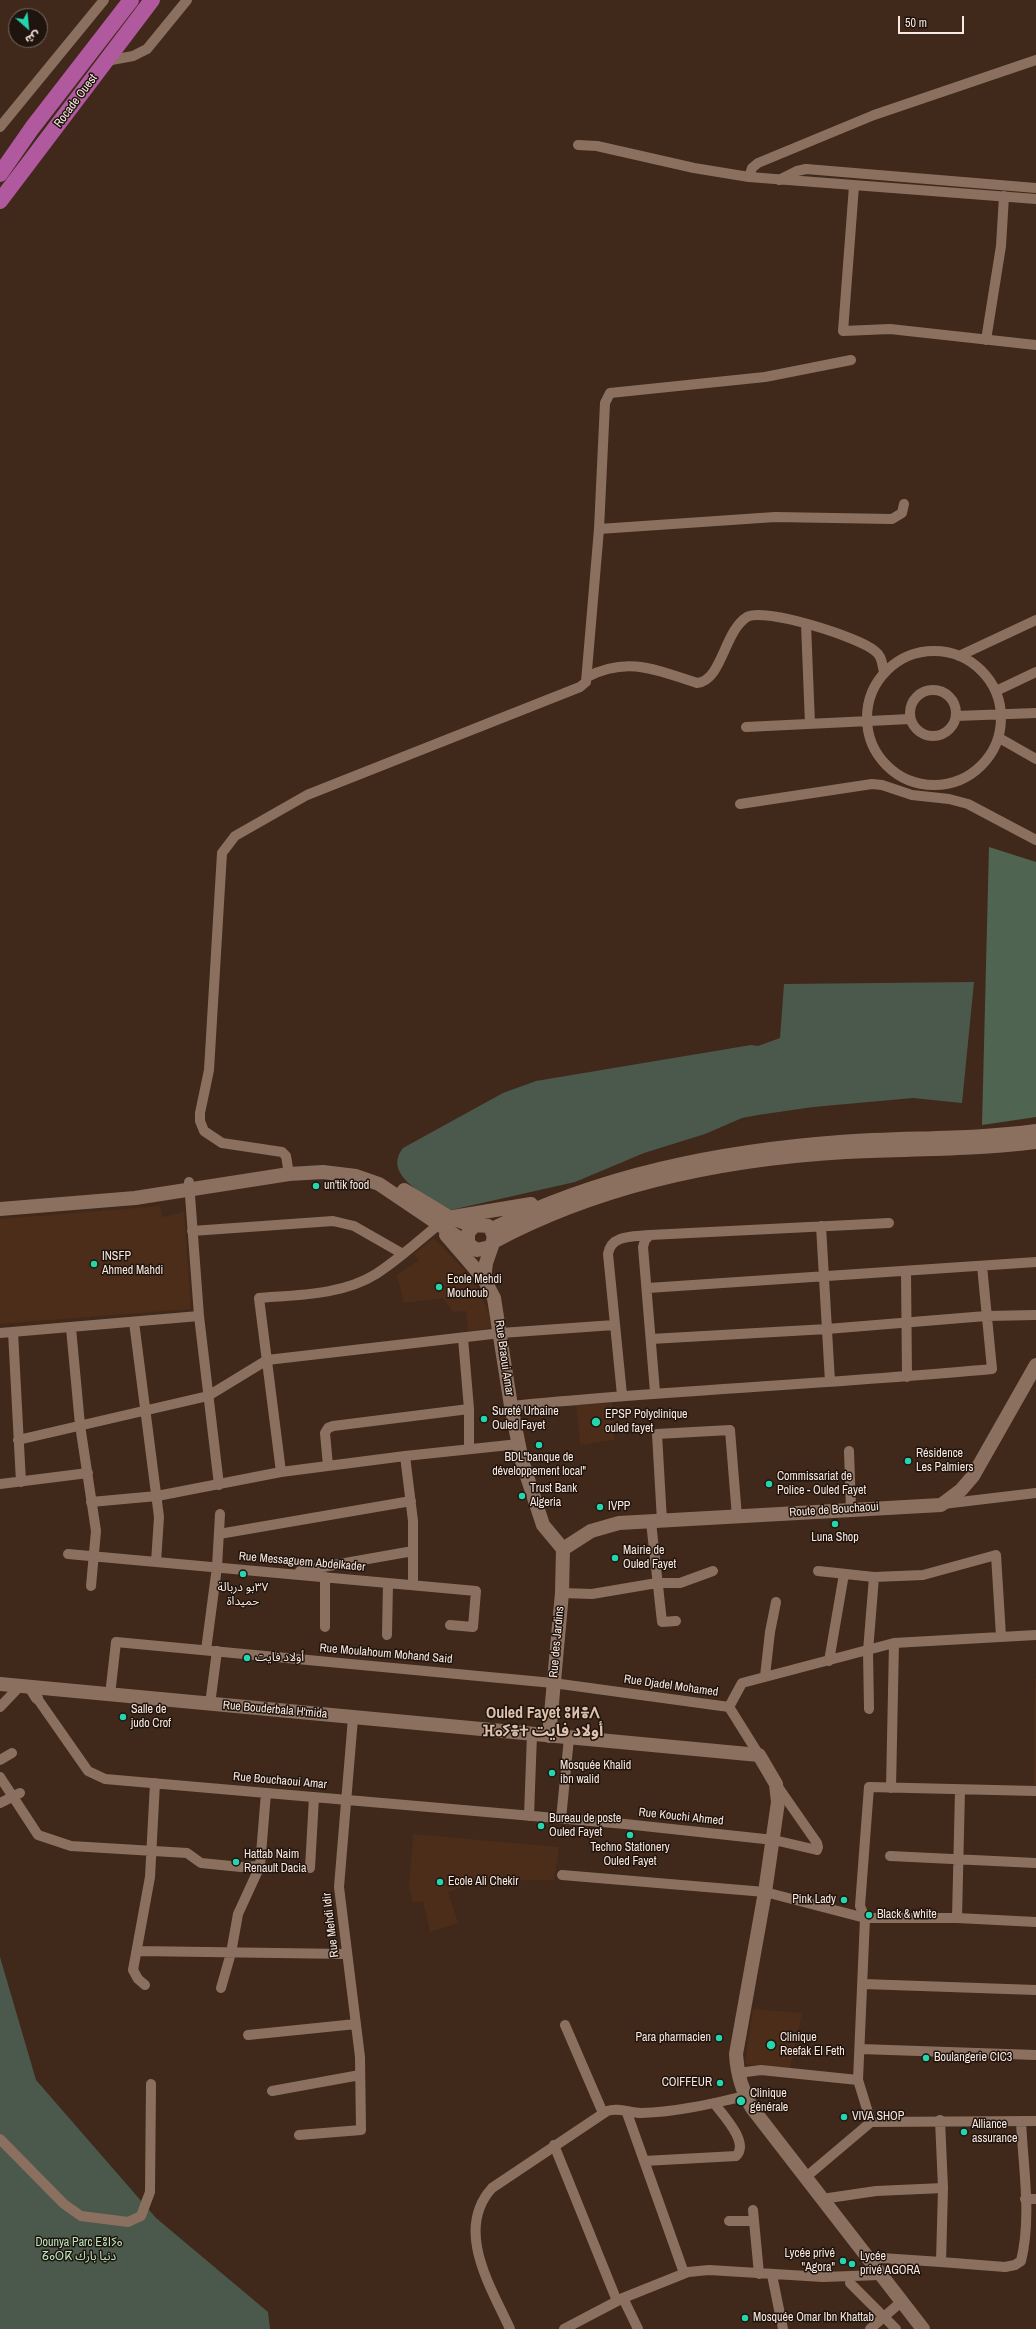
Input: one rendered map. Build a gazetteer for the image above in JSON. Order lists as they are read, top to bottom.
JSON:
{
  "streets": {
    "highway": ["Rocade Ouest"],
    "main road": [
      "Rue Braoui Amar",
      "Route de Bouchaoui",
      "Rue des Jardins",
      "Rue Bouderbala H'mida"
    ],
    "street": [
      "Rue Messaguem Abdelkader",
      "Rue Moulahoum Mohand Said",
      "Rue Djadel Mohamed",
      "Rue Bouchaoui Amar",
      "Rue Kouchi Ahmed",
      "Rue Mehdi Idir"
    ]
  },
  "crossings": [
    ["Rue Braoui Amar", "Route de Bouchaoui"],
    ["Rue Braoui Amar", "Rue des Jardins"],
    ["Route de Bouchaoui", "Rue des Jardins"],
    ["Rue des Jardins", "Rue Moulahoum Mohand Said"],
    ["Rue des Jardins", "Rue Djadel Mohamed"],
    ["Rue des Jardins", "Rue Bouderbala H'mida"],
    ["Rue Moulahoum Mohand Said", "Rue Djadel Mohamed"],
    ["Rue Moulahoum Mohand Said", "Rue Bouderbala H'mida"],
    ["Rue Djadel Mohamed", "Rue Bouderbala H'mida"],
    ["Rue Bouderbala H'mida", "Rue Bouchaoui Amar"],
    ["Rue Bouderbala H'mida", "Rue Mehdi Idir"],
    ["Rue Bouchaoui Amar", "Rue Kouchi Ahmed"],
    ["Rue Bouchaoui Amar", "Rue Mehdi Idir"]
  ],
  "districts": ["Ouled Fayet ⵓⵍⴻⴷ ⴼⴰⵢⴻⵜ أولاد فايت"],
  "parks": ["Dounya Parc ⴹⵓⵏⵢⴰ ⵒⴰⵔⴽ دنيا بارك"],
  "places": [
    "un'tik food",
    "INSFP Ahmed Mahdi",
    "Ecole Mehdi Mouhoub",
    "Sureté Urbaine Ouled Fayet",
    "EPSP Polyclinique ouled fayet",
    "BDL\"banque de développement local\"",
    "Résidence Les Palmiers",
    "Commissariat de Police - Ouled Fayet",
    "Trust Bank Algeria",
    "IVPP",
    "Luna Shop",
    "Mairie de Ouled Fayet",
    "٣٧بو دربالة حميداة",
    "أولاد فايت",
    "Salle de judo Crof",
    "Mosquée Khalid ibn walid",
    "Bureau de poste Ouled Fayet",
    "Techno Stationery Ouled Fayet",
    "Hattab Naim Renault Dacia",
    "Ecole Ali Chekir",
    "Pink Lady",
    "Black & white",
    "Para pharmacien",
    "Clinique Reefak El Feth",
    "Boulangerie CIC3",
    "COIFFEUR",
    "Clinique générale",
    "VIVA SHOP",
    "Alliance assurance",
    "Lycée privé ''Agora\"",
    "Lycée privé AGORA",
    "Mosquée Omar Ibn Khattab"
  ],
  "scale_bar": "50 m",
  "north": "bottom right"
}
